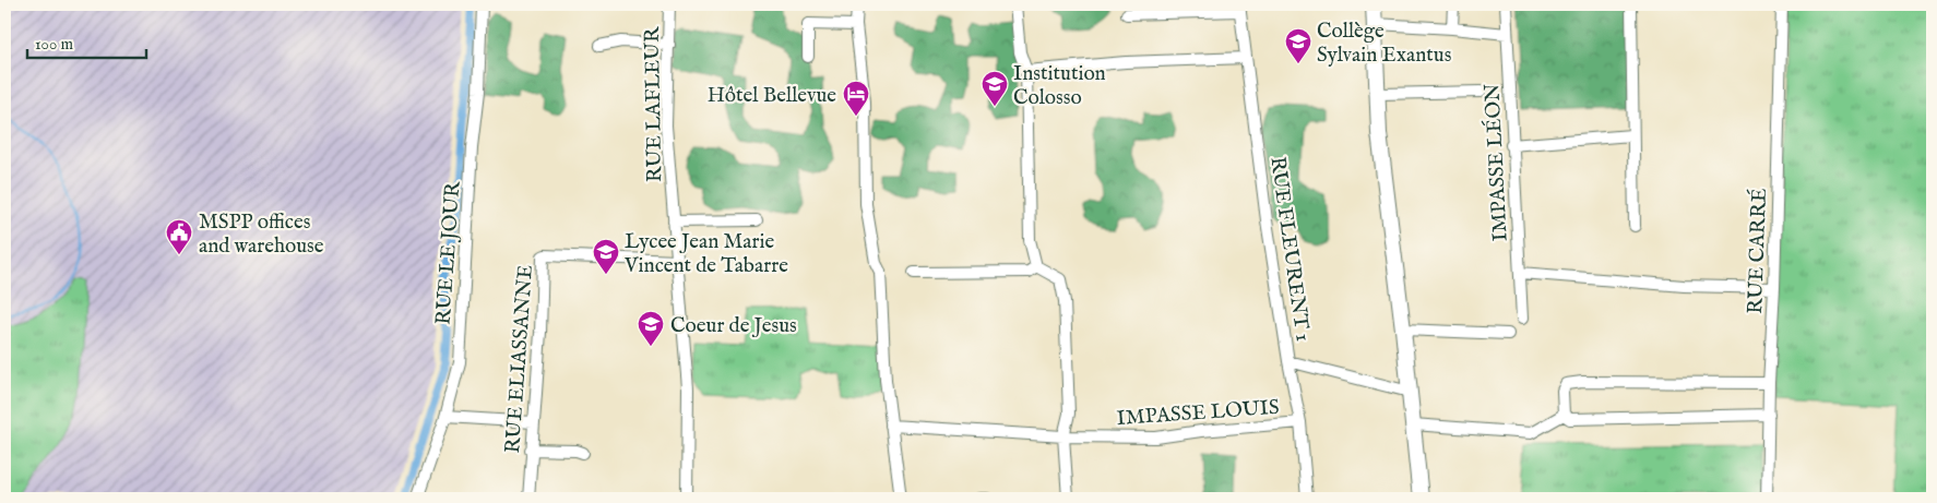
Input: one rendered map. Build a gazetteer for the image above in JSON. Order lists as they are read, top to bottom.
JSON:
{
  "streets": {
    "street": [
      "RUE LAFLEUR",
      "IMPASSE LÉON",
      "RUE FLEURENT 1",
      "RUE CARRÉ",
      "RUE LE JOUR",
      "RUE ELIASSANNE",
      "IMPASSE LOUIS"
    ]
  },
  "crossings": [
    ["RUE LAFLEUR", "RUE ELIASSANNE"],
    ["RUE FLEURENT 1", "IMPASSE LOUIS"]
  ],
  "places": {
    "school or university": [
      "Collège Sylvain Exantus",
      "Institution Colosso",
      "Lycee Jean Marie Vincent de Tabarre",
      "Coeur de Jesus"
    ],
    "hotel": ["Hôtel Bellevue"],
    "public building": ["MSPP offices and warehouse"]
  },
  "scale_bar": "100 m"
}
